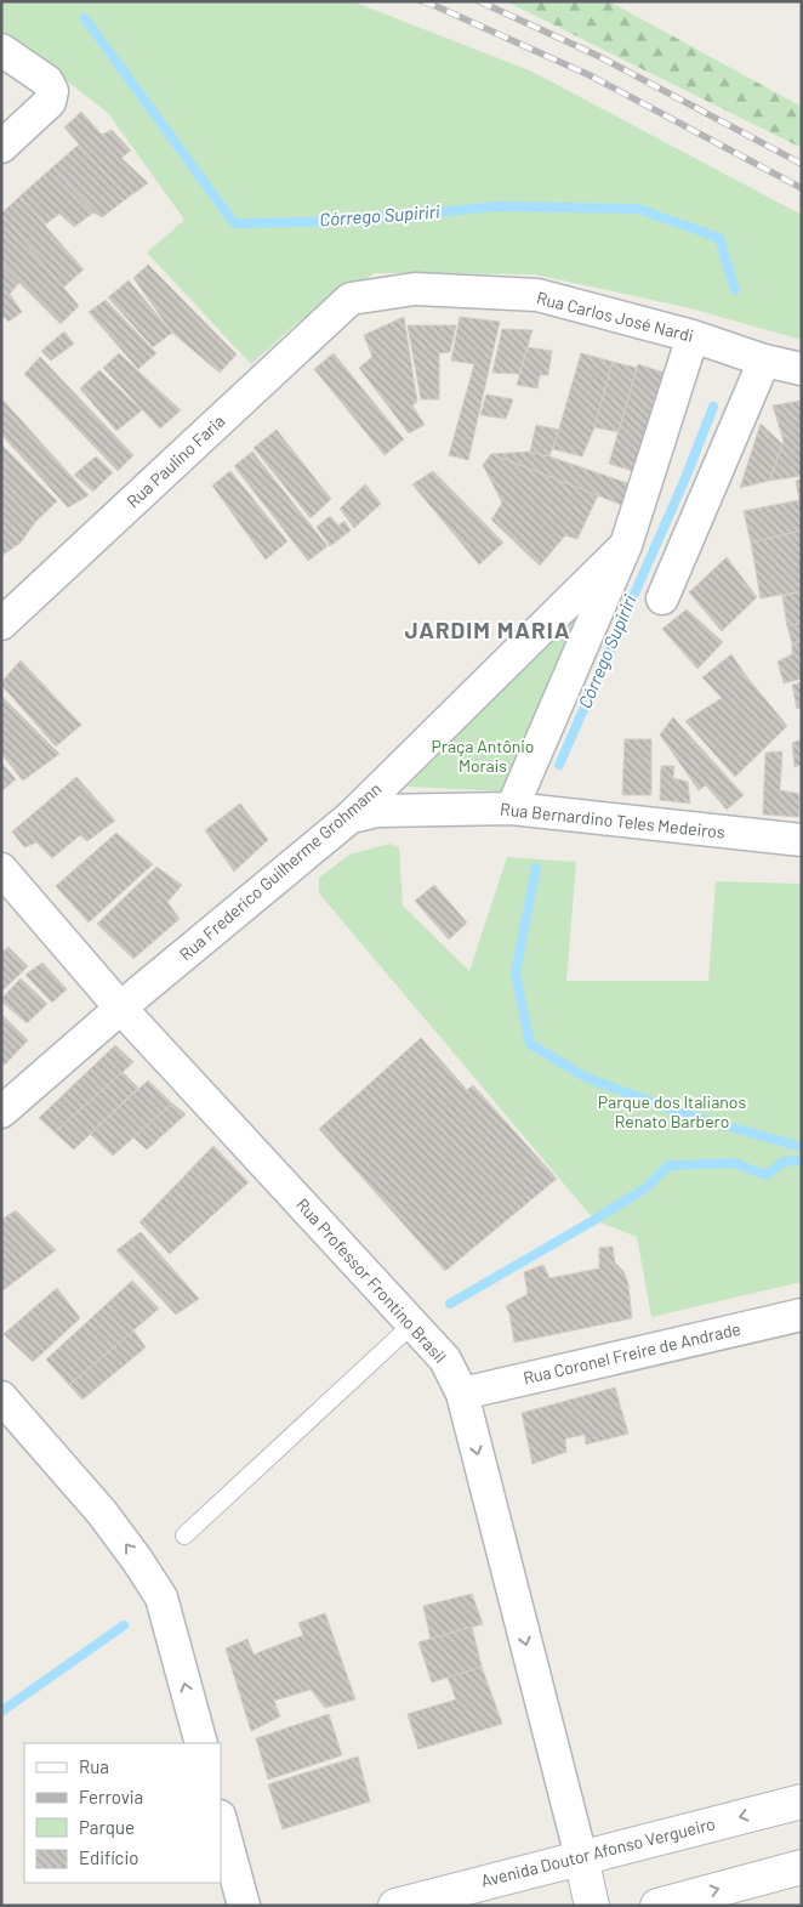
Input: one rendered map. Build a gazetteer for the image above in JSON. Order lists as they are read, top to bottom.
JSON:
{
  "streets": {
    "main road": ["Avenida Doutor Afonso Vergueiro"],
    "street": [
      "Rua Carlos José Nardi",
      "Rua Paulino Faria",
      "Rua Bernardino Teles Medeiros",
      "Rua Frederico Guilherme Grohmann",
      "Rua Professor Frontino Brasil",
      "Rua Coronel Freire de Andrade"
    ]
  },
  "crossings": [
    ["Rua Carlos José Nardi", "Rua Paulino Faria"],
    ["Rua Carlos José Nardi", "Rua Frederico Guilherme Grohmann"],
    ["Rua Bernardino Teles Medeiros", "Rua Frederico Guilherme Grohmann"],
    ["Rua Frederico Guilherme Grohmann", "Rua Professor Frontino Brasil"],
    ["Rua Professor Frontino Brasil", "Rua Coronel Freire de Andrade"],
    ["Rua Professor Frontino Brasil", "Avenida Doutor Afonso Vergueiro"]
  ],
  "one_way": ["Rua Professor Frontino Brasil"],
  "districts": ["JARDIM MARIA"],
  "water": ["Córrego Supiriri"],
  "parks": ["Praça Antônio Morais", "Parque dos Italianos Renato Barbero"],
  "legend": [
    "Rua",
    "Ferrovia",
    "Parque",
    "Edifício"
  ]
}
